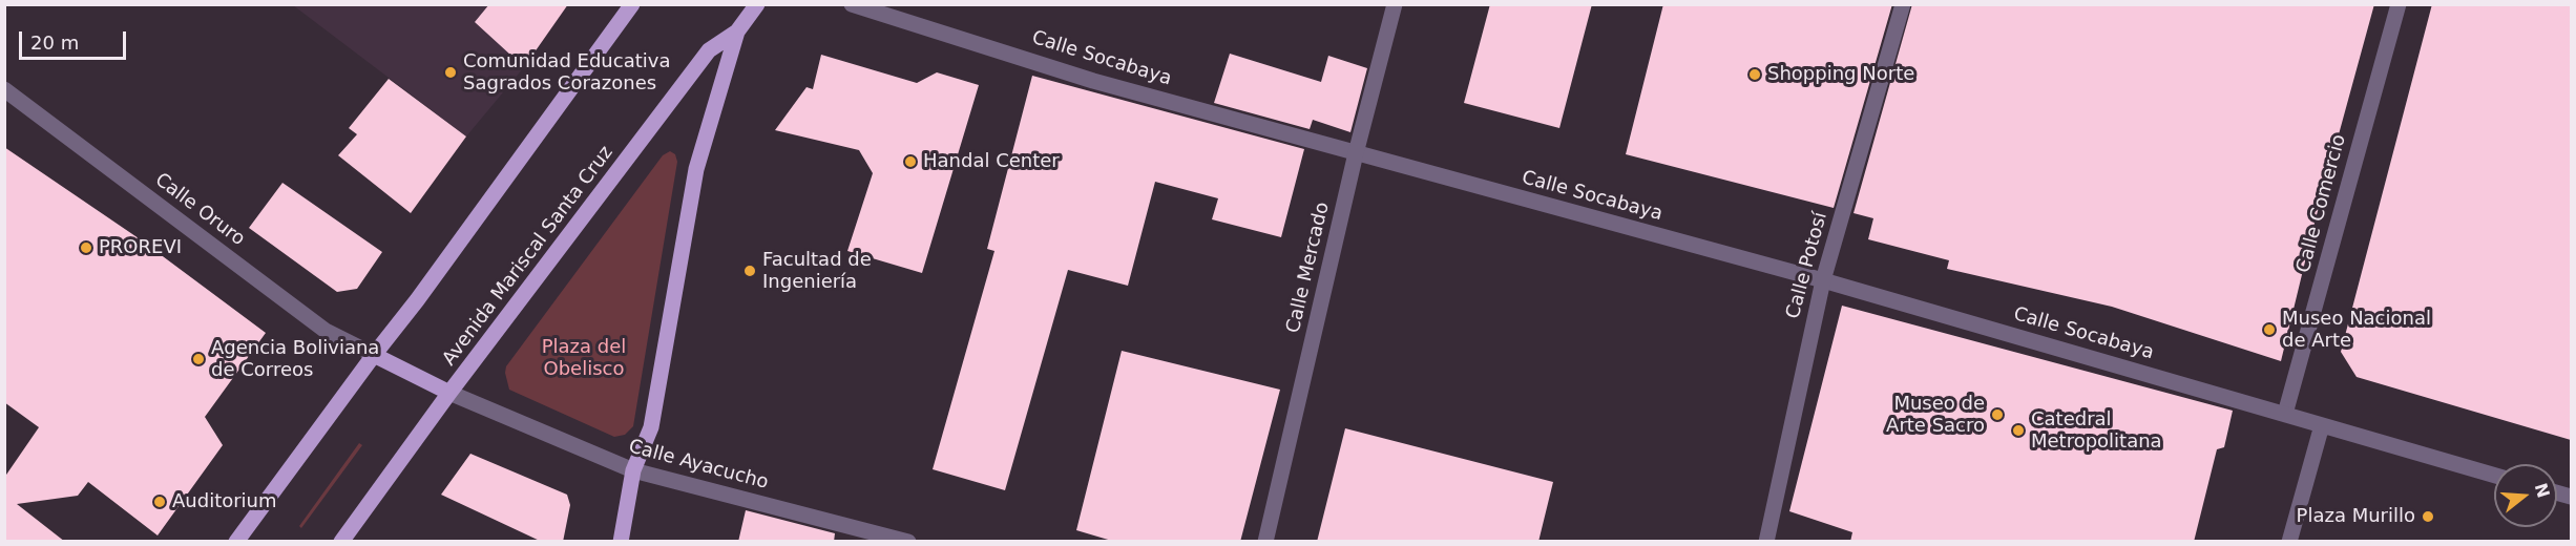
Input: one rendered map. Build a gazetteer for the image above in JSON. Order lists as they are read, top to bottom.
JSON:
{
  "streets": {
    "main road": ["Avenida Mariscal Santa Cruz"],
    "street": [
      "Calle Socabaya",
      "Calle Comercio",
      "Calle Oruro",
      "Calle Potosí",
      "Calle Mercado",
      "Calle Ayacucho"
    ]
  },
  "crossings": [
    ["Calle Socabaya", "Calle Comercio"],
    ["Calle Socabaya", "Calle Potosí"],
    ["Calle Socabaya", "Calle Mercado"],
    ["Avenida Mariscal Santa Cruz", "Calle Ayacucho"]
  ],
  "parks": ["Plaza del Obelisco"],
  "places": [
    "Comunidad Educativa Sagrados Corazones",
    "Shopping Norte",
    "Handal Center",
    "PROREVI",
    "Facultad de Ingeniería",
    "Museo Nacional de Arte",
    "Agencia Boliviana de Correos",
    "Museo de Arte Sacro",
    "Catedral Metropolitana",
    "Auditorium",
    "Plaza Murillo"
  ],
  "scale_bar": "20 m",
  "north": "right"
}
